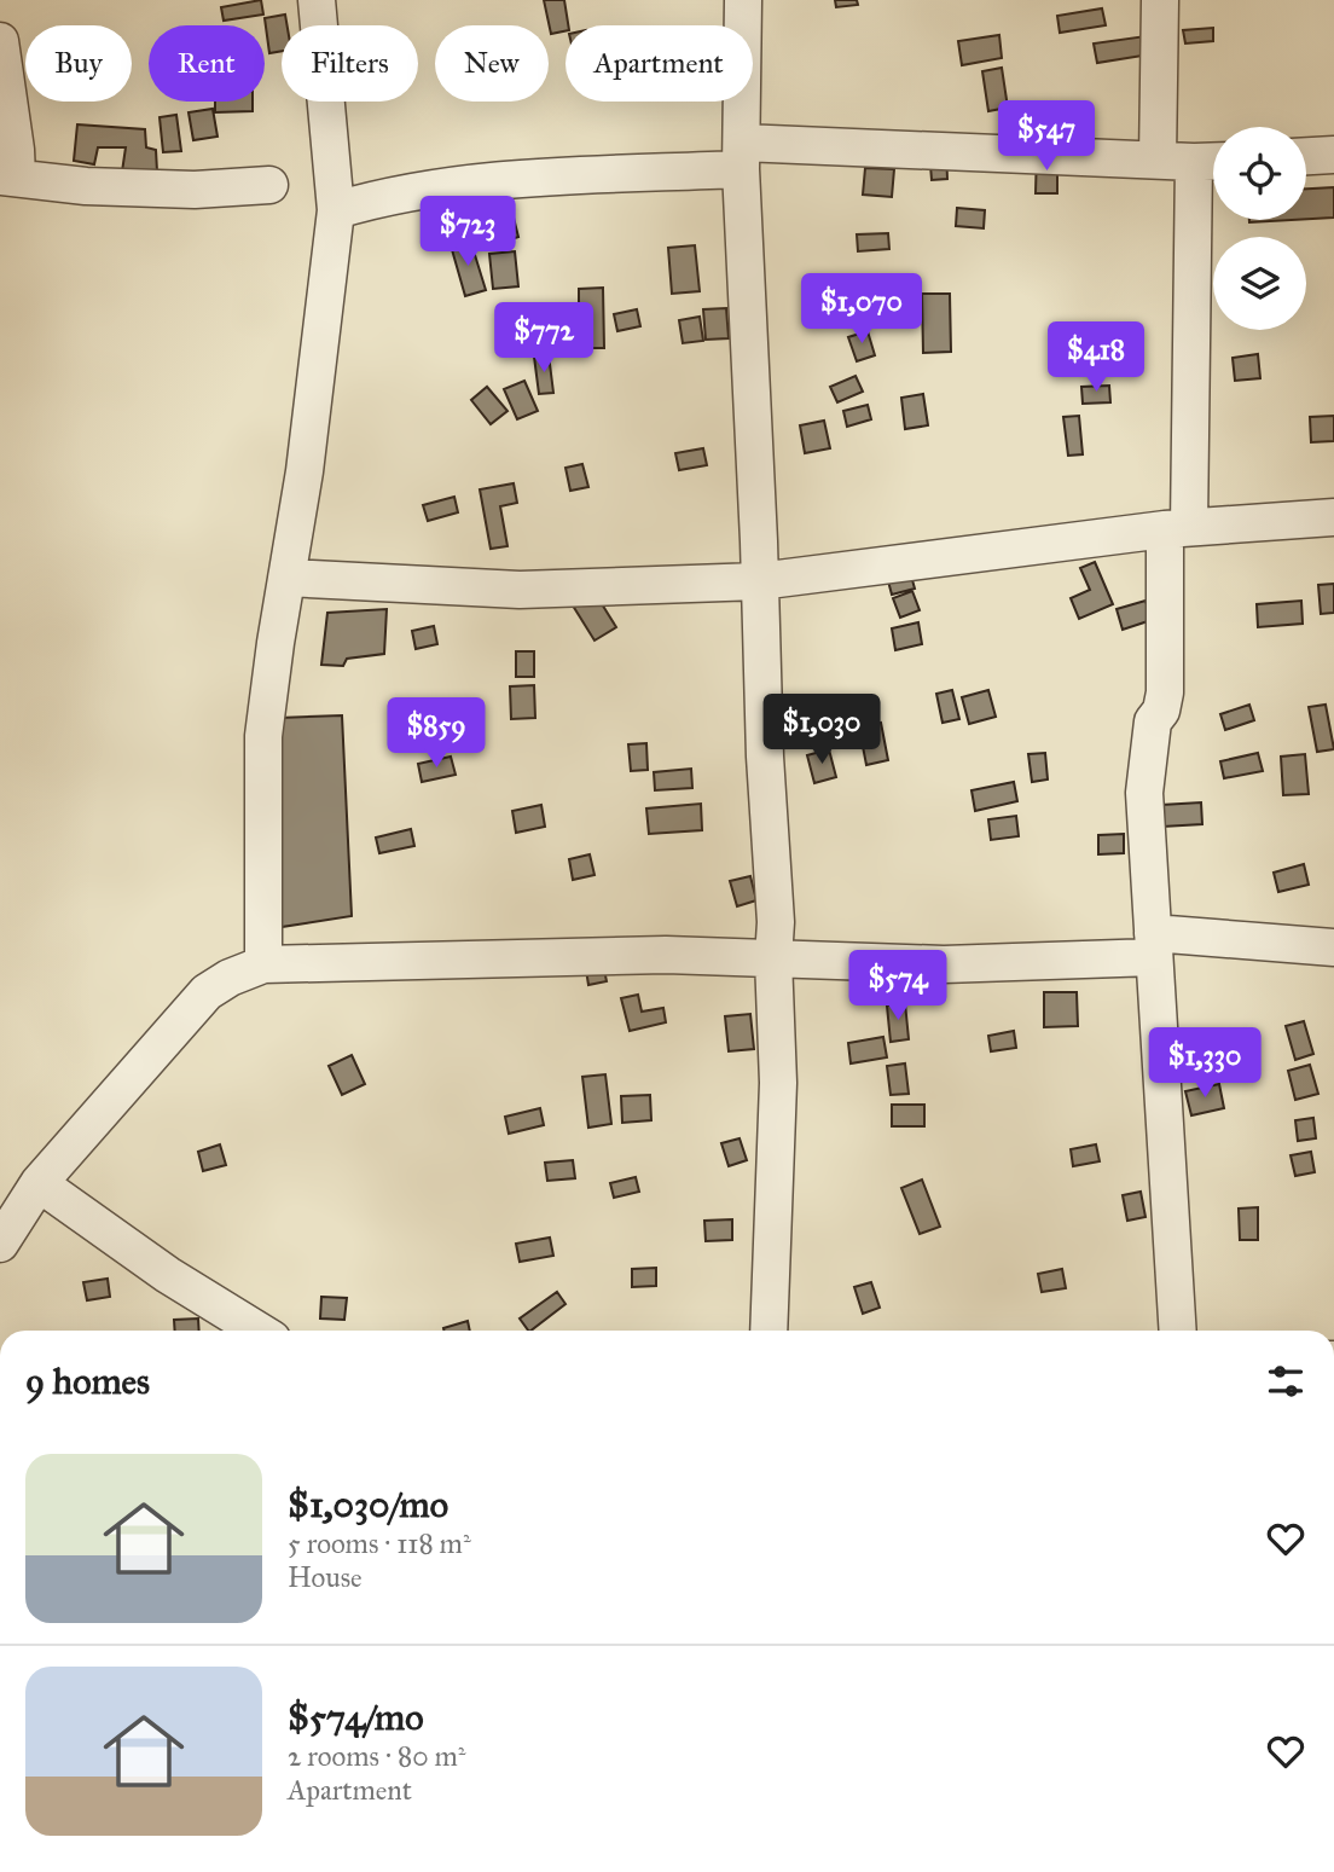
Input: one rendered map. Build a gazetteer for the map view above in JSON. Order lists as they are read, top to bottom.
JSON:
{
  "page": {
    "chip": [
      "Buy",
      "Rent",
      "Filters",
      "New",
      "Apartment"
    ],
    "price": [
      "$547",
      "$723",
      "$1,070",
      "$772",
      "$418",
      "$1,030",
      "$859",
      "$574",
      "$1,330"
    ],
    "heading": "9 homes",
    "list": [
      {
        "name": "$1,030/mo",
        "note": "5 rooms · 118 m² · House"
      },
      {
        "name": "$574/mo",
        "note": "2 rooms · 80 m² · Apartment"
      }
    ]
  }
}
